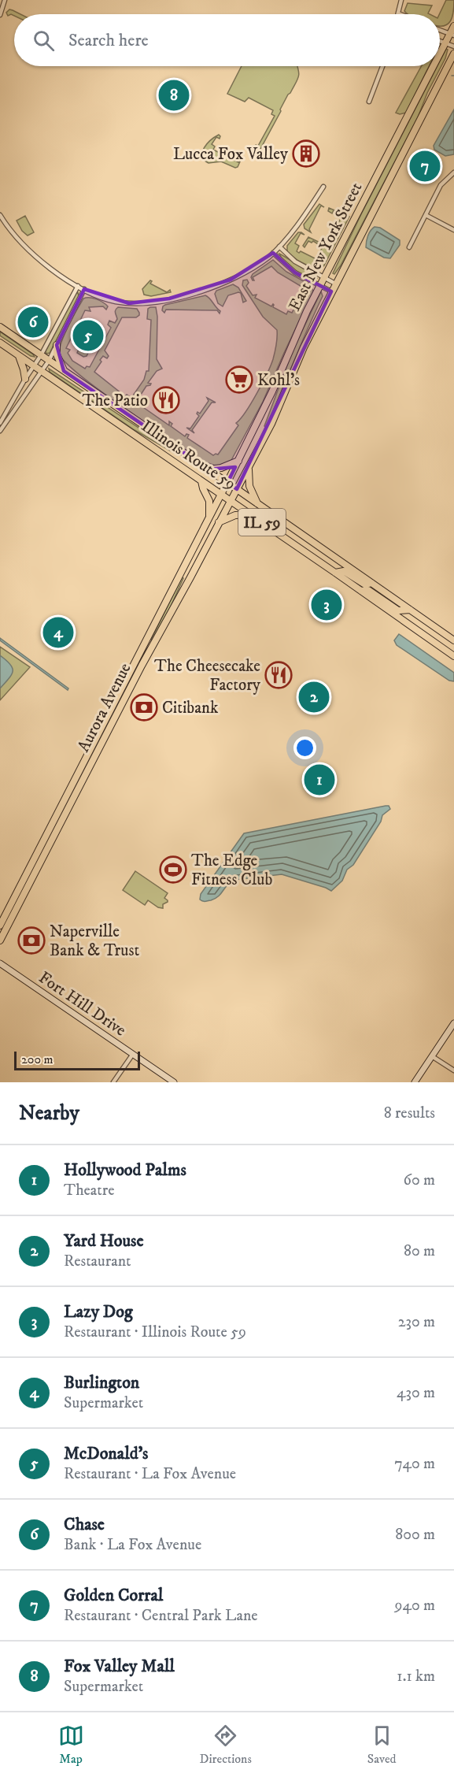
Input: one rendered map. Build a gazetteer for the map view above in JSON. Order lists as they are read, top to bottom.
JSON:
{
  "streets": {
    "main road": [
      "East New York Street",
      "Illinois Route 59",
      "IL 59",
      "Aurora Avenue"
    ],
    "street": ["Fort Hill Drive"]
  },
  "crossings": [
    ["East New York Street", "Illinois Route 59"],
    ["East New York Street", "Aurora Avenue"],
    ["Illinois Route 59", "IL 59"],
    ["Illinois Route 59", "Aurora Avenue"]
  ],
  "places": {
    "building": ["Lucca Fox Valley"],
    "supermarket": ["Kohl's"],
    "restaurant": ["The Patio", "The Cheesecake Factory"],
    "bank": ["Citibank", "Naperville Bank & Trust"],
    "sports": ["The Edge Fitness Club"]
  },
  "scale_bar": "200 m",
  "page": {
    "search": "Search here",
    "pins": [
      "8",
      "7",
      "6",
      "5",
      "3",
      "4",
      "2",
      "1"
    ],
    "scale": "200 m",
    "heading": ["Nearby", "8 results"],
    "list": [
      {
        "mark": "1",
        "name": "Hollywood Palms",
        "note": "Theatre",
        "value": "60 m"
      },
      {
        "mark": "2",
        "name": "Yard House",
        "note": "Restaurant",
        "value": "80 m"
      },
      {
        "mark": "3",
        "name": "Lazy Dog",
        "note": "Restaurant · Illinois Route 59",
        "value": "230 m"
      },
      {
        "mark": "4",
        "name": "Burlington",
        "note": "Supermarket",
        "value": "430 m"
      },
      {
        "mark": "5",
        "name": "McDonald's",
        "note": "Restaurant · La Fox Avenue",
        "value": "740 m"
      },
      {
        "mark": "6",
        "name": "Chase",
        "note": "Bank · La Fox Avenue",
        "value": "800 m"
      },
      {
        "mark": "7",
        "name": "Golden Corral",
        "note": "Restaurant · Central Park Lane",
        "value": "940 m"
      },
      {
        "mark": "8",
        "name": "Fox Valley Mall",
        "note": "Supermarket",
        "value": "1.1 km"
      }
    ],
    "nav": ["Map", "Directions", "Saved"]
  }
}
